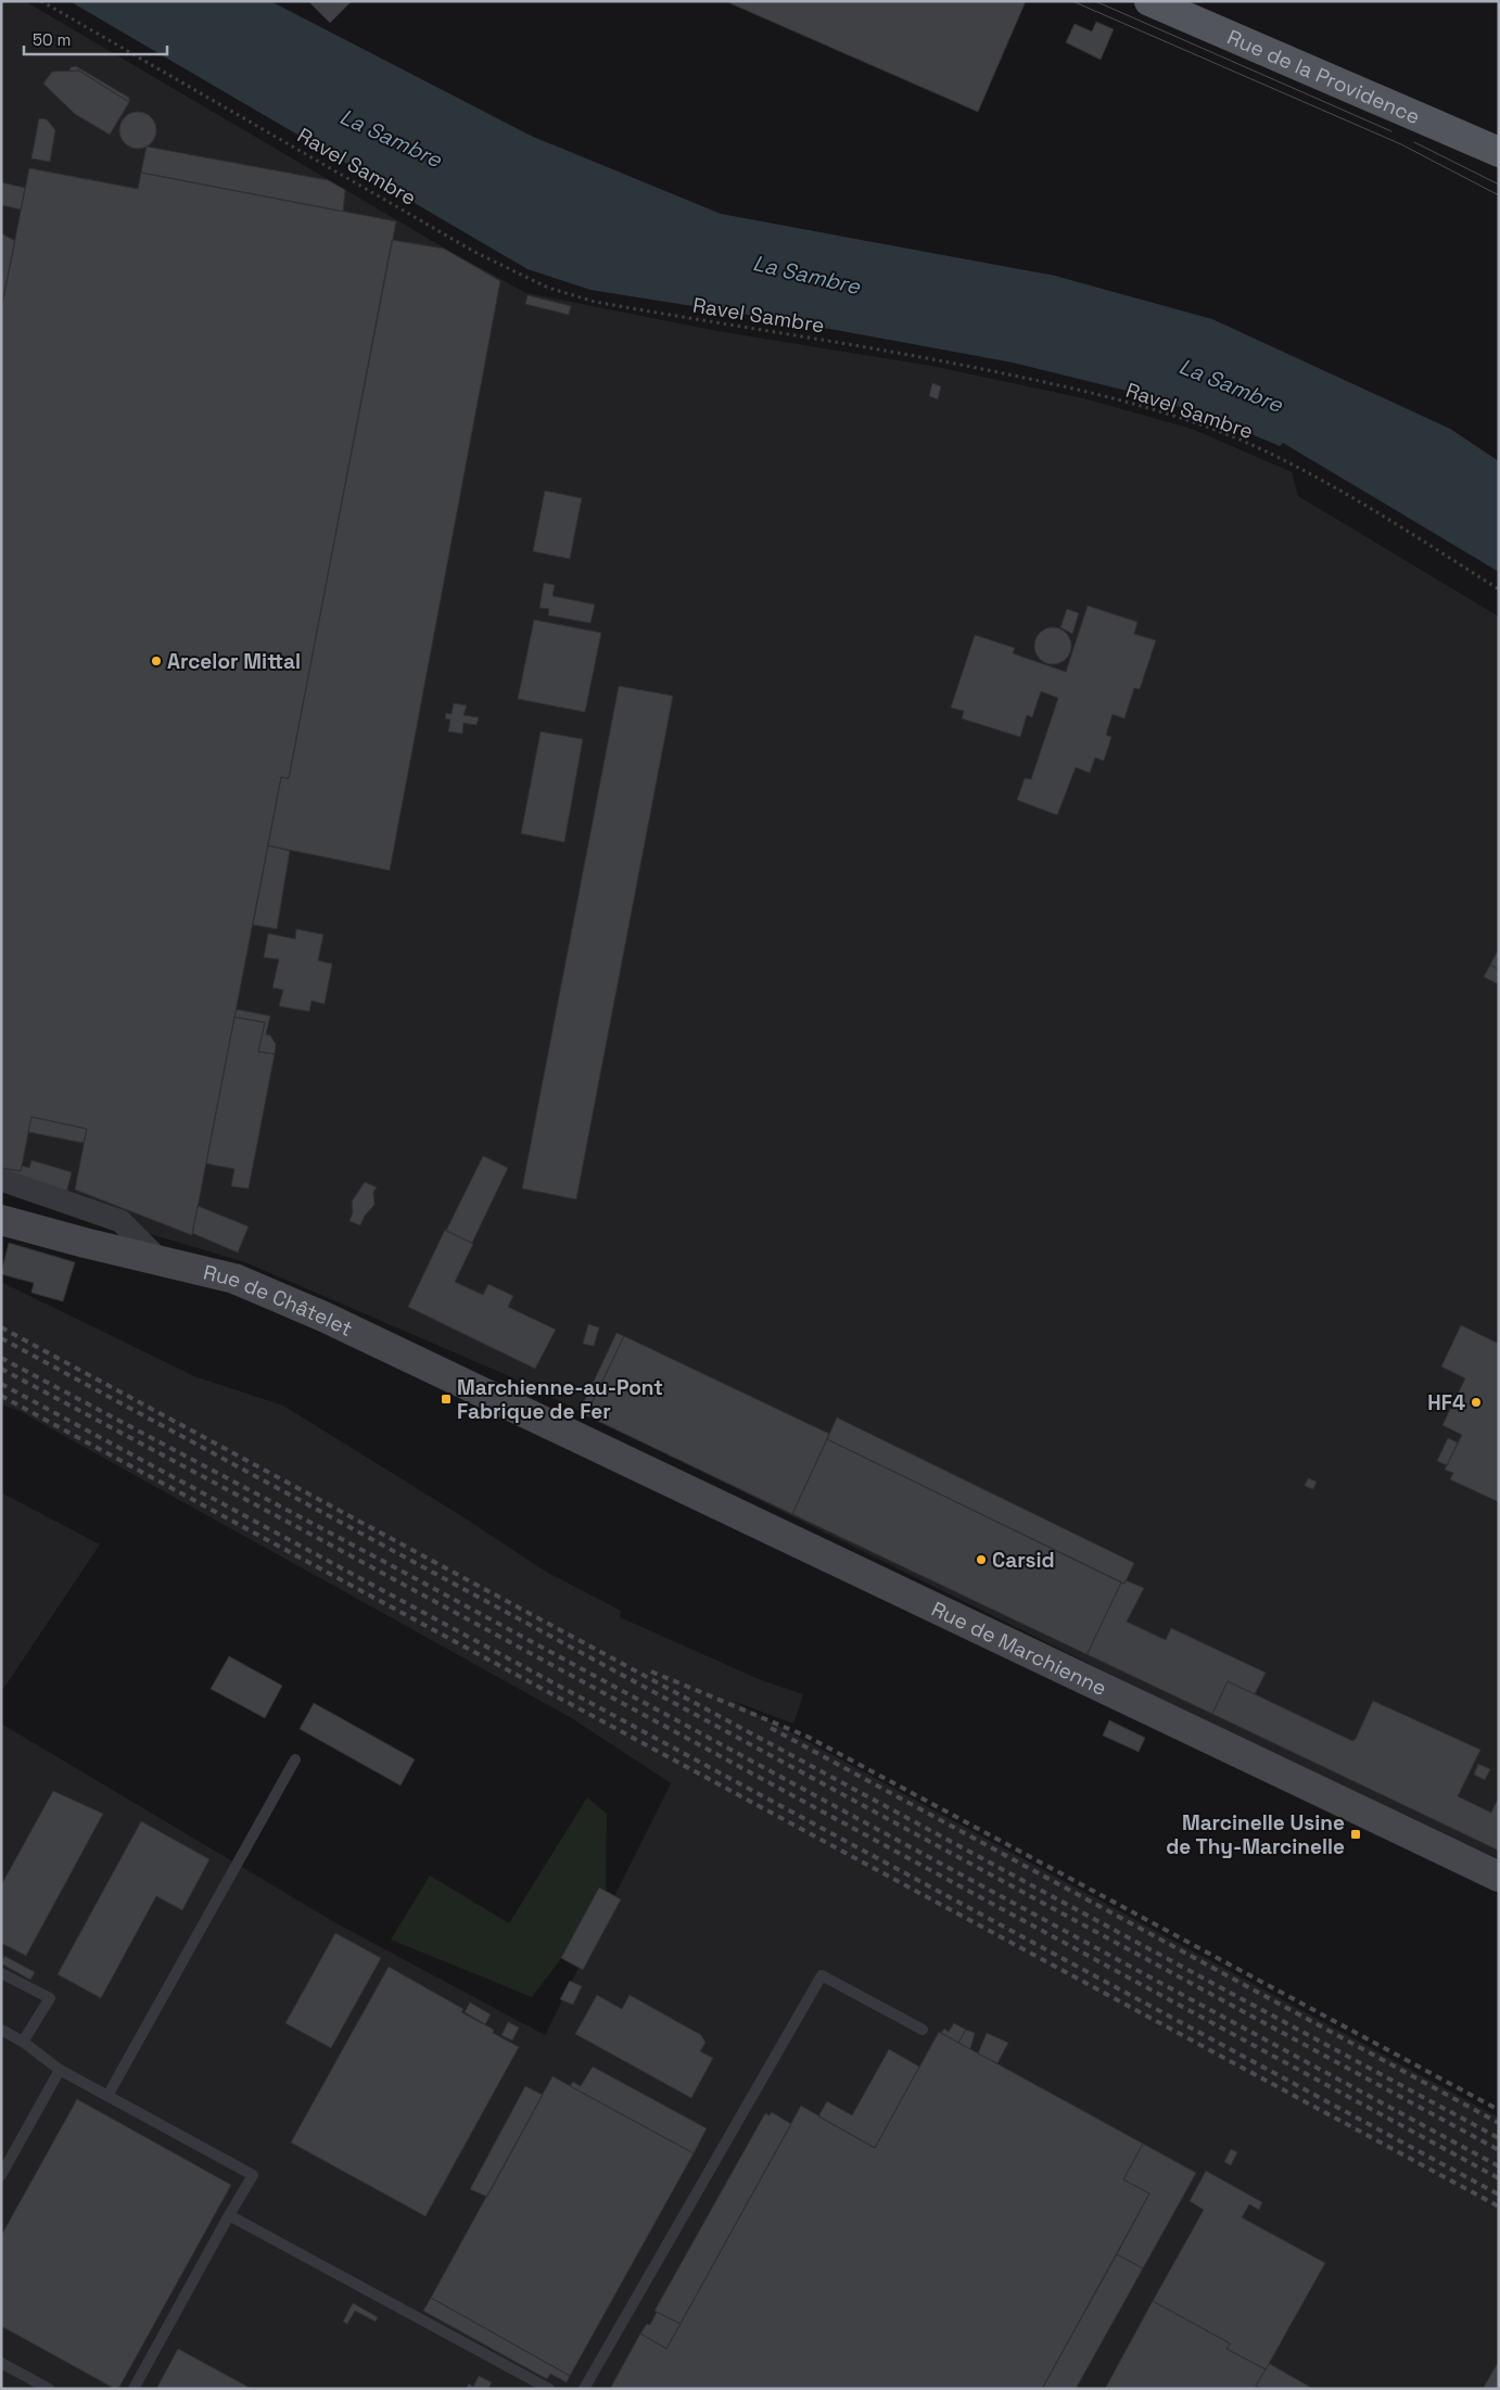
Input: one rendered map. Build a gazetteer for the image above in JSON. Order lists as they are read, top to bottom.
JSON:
{
  "streets": {
    "main road": ["Rue de la Providence", "Rue de Châtelet", "Rue de Marchienne"],
    "path": ["Ravel Sambre"]
  },
  "crossings": [
    ["Rue de Châtelet", "Rue de Marchienne"]
  ],
  "water": ["La Sambre"],
  "places": {
    "other": ["Arcelor Mittal", "HF4", "Carsid"],
    "transit": ["Marchienne-au-Pont Fabrique de Fer", "Marcinelle Usine de Thy-Marcinelle"]
  },
  "scale_bar": "50 m"
}
